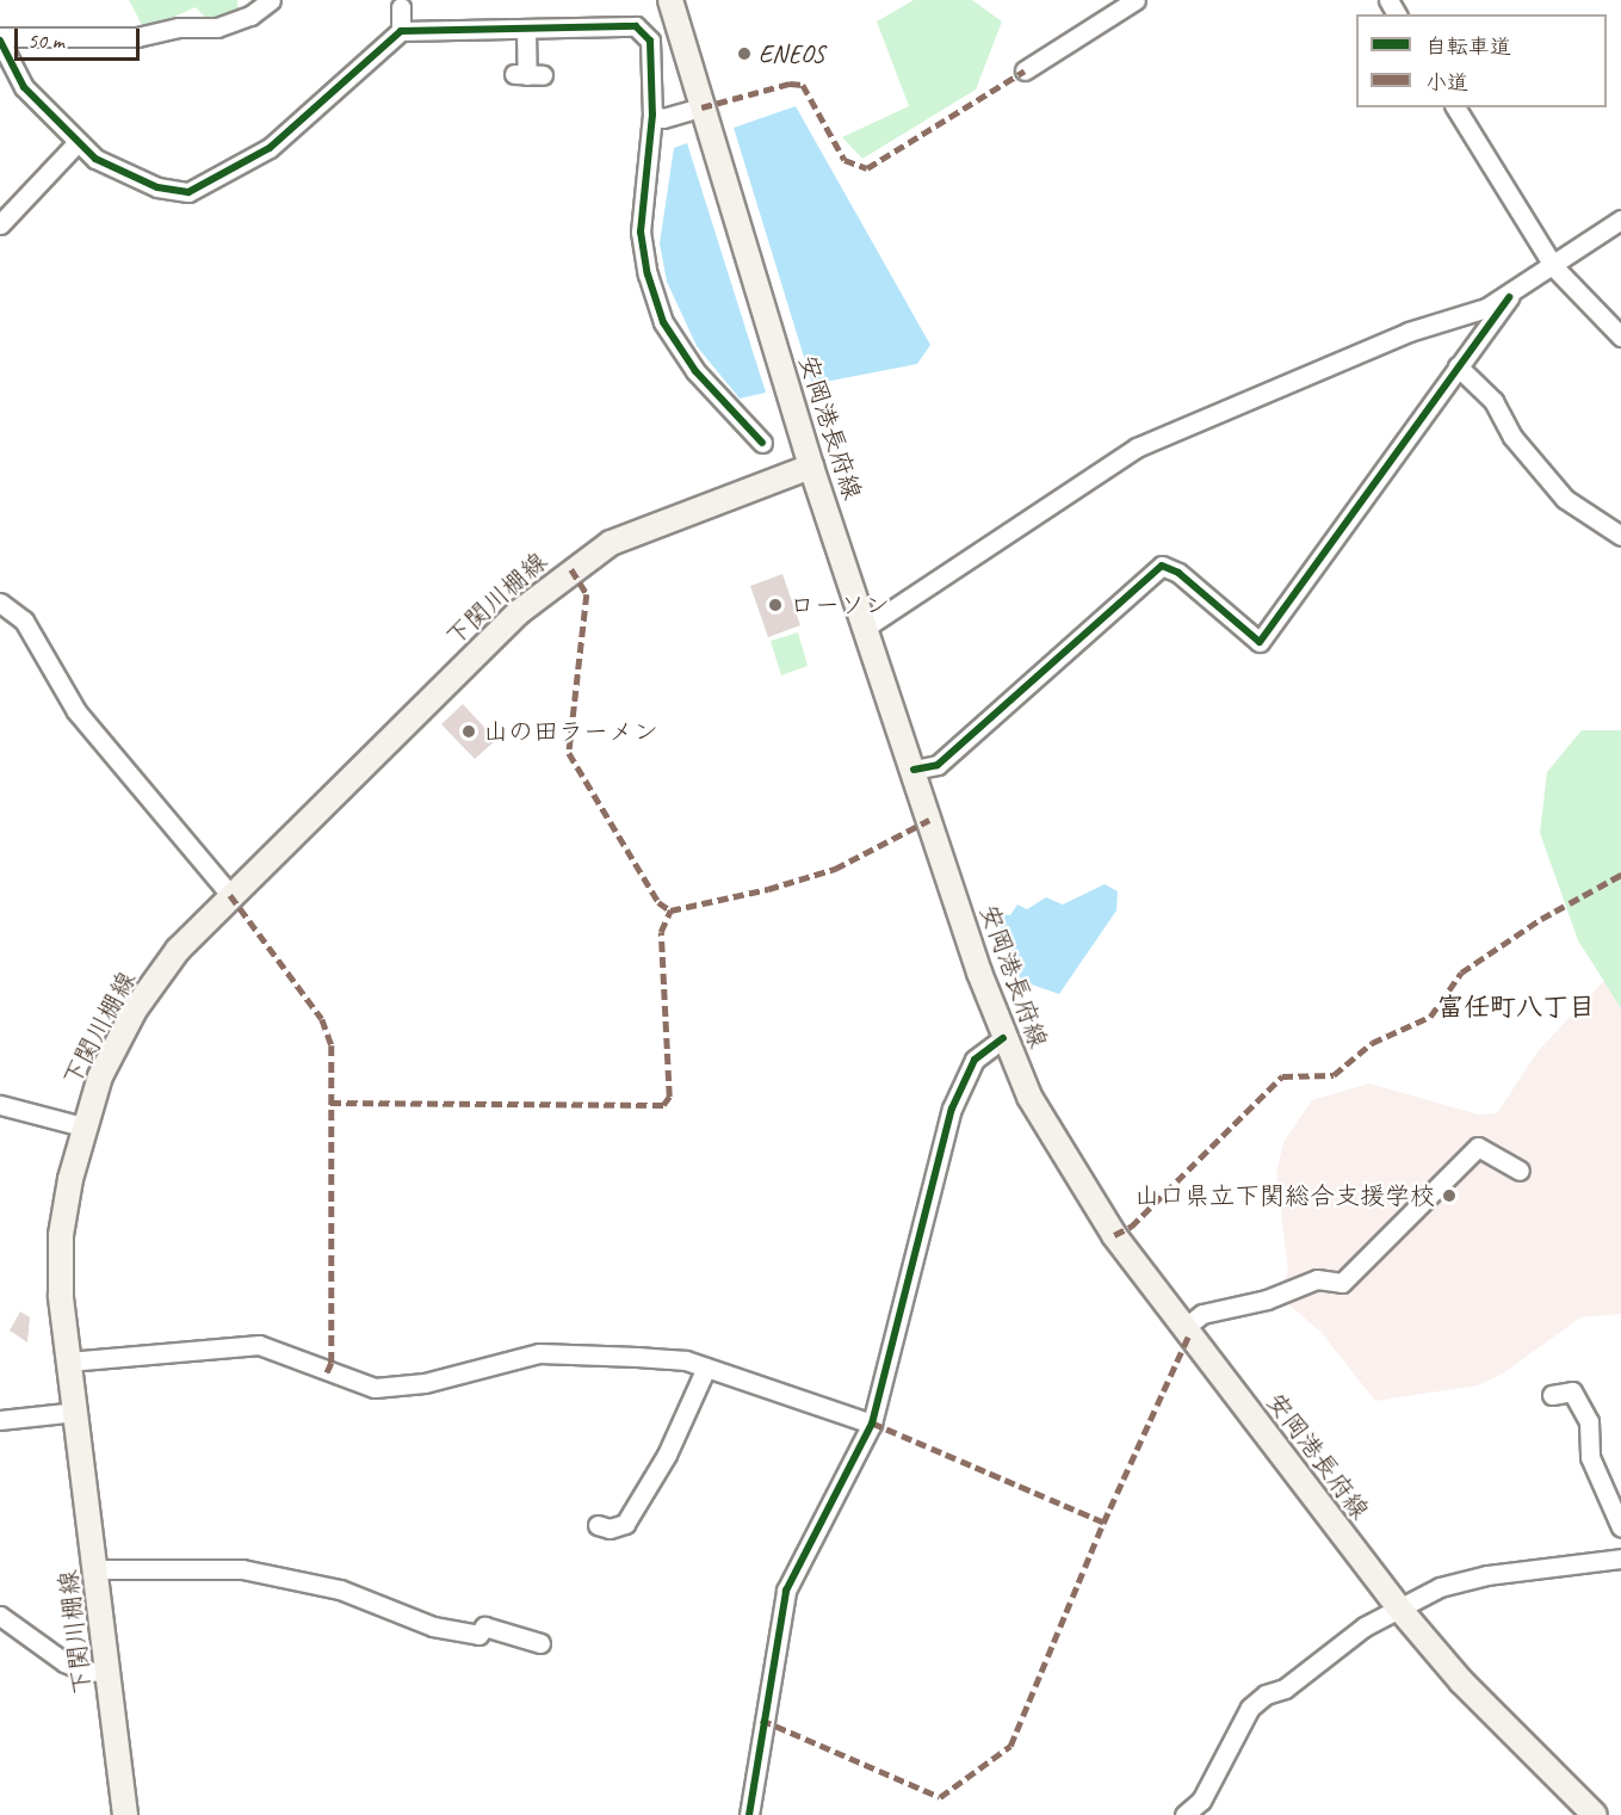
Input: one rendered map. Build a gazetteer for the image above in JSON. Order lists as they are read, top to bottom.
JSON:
{
  "streets": {
    "main road": ["安岡港長府線", "下関川棚線"]
  },
  "crossings": [
    ["安岡港長府線", "下関川棚線"]
  ],
  "districts": ["富任町八丁目"],
  "places": [
    "ENEOS",
    "ローソン",
    "山の田ラーメン",
    "山口県立下関総合支援学校"
  ],
  "legend": ["自転車道", "小道"],
  "scale_bar": "50 m"
}
